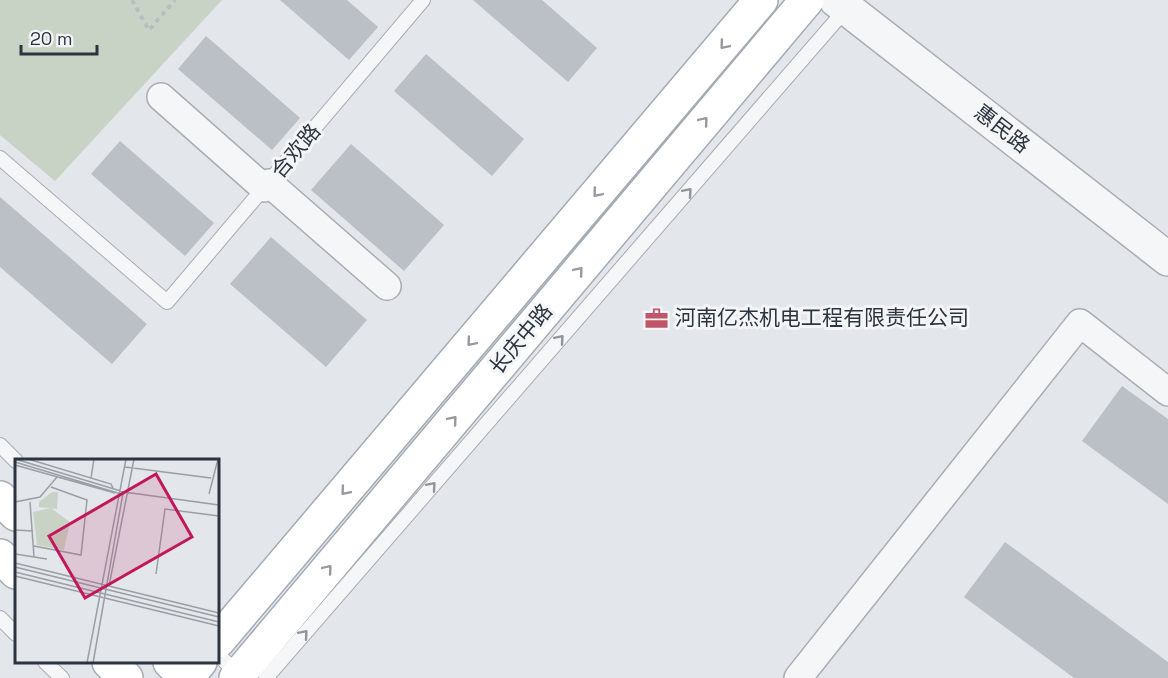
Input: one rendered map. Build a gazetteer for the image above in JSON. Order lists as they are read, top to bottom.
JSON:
{
  "streets": {
    "main road": ["长庆中路"],
    "street": ["惠民路"],
    "lane": ["合欢路"]
  },
  "places": {
    "office": ["河南亿杰机电工程有限责任公司"]
  },
  "scale_bar": "20 m"
}
